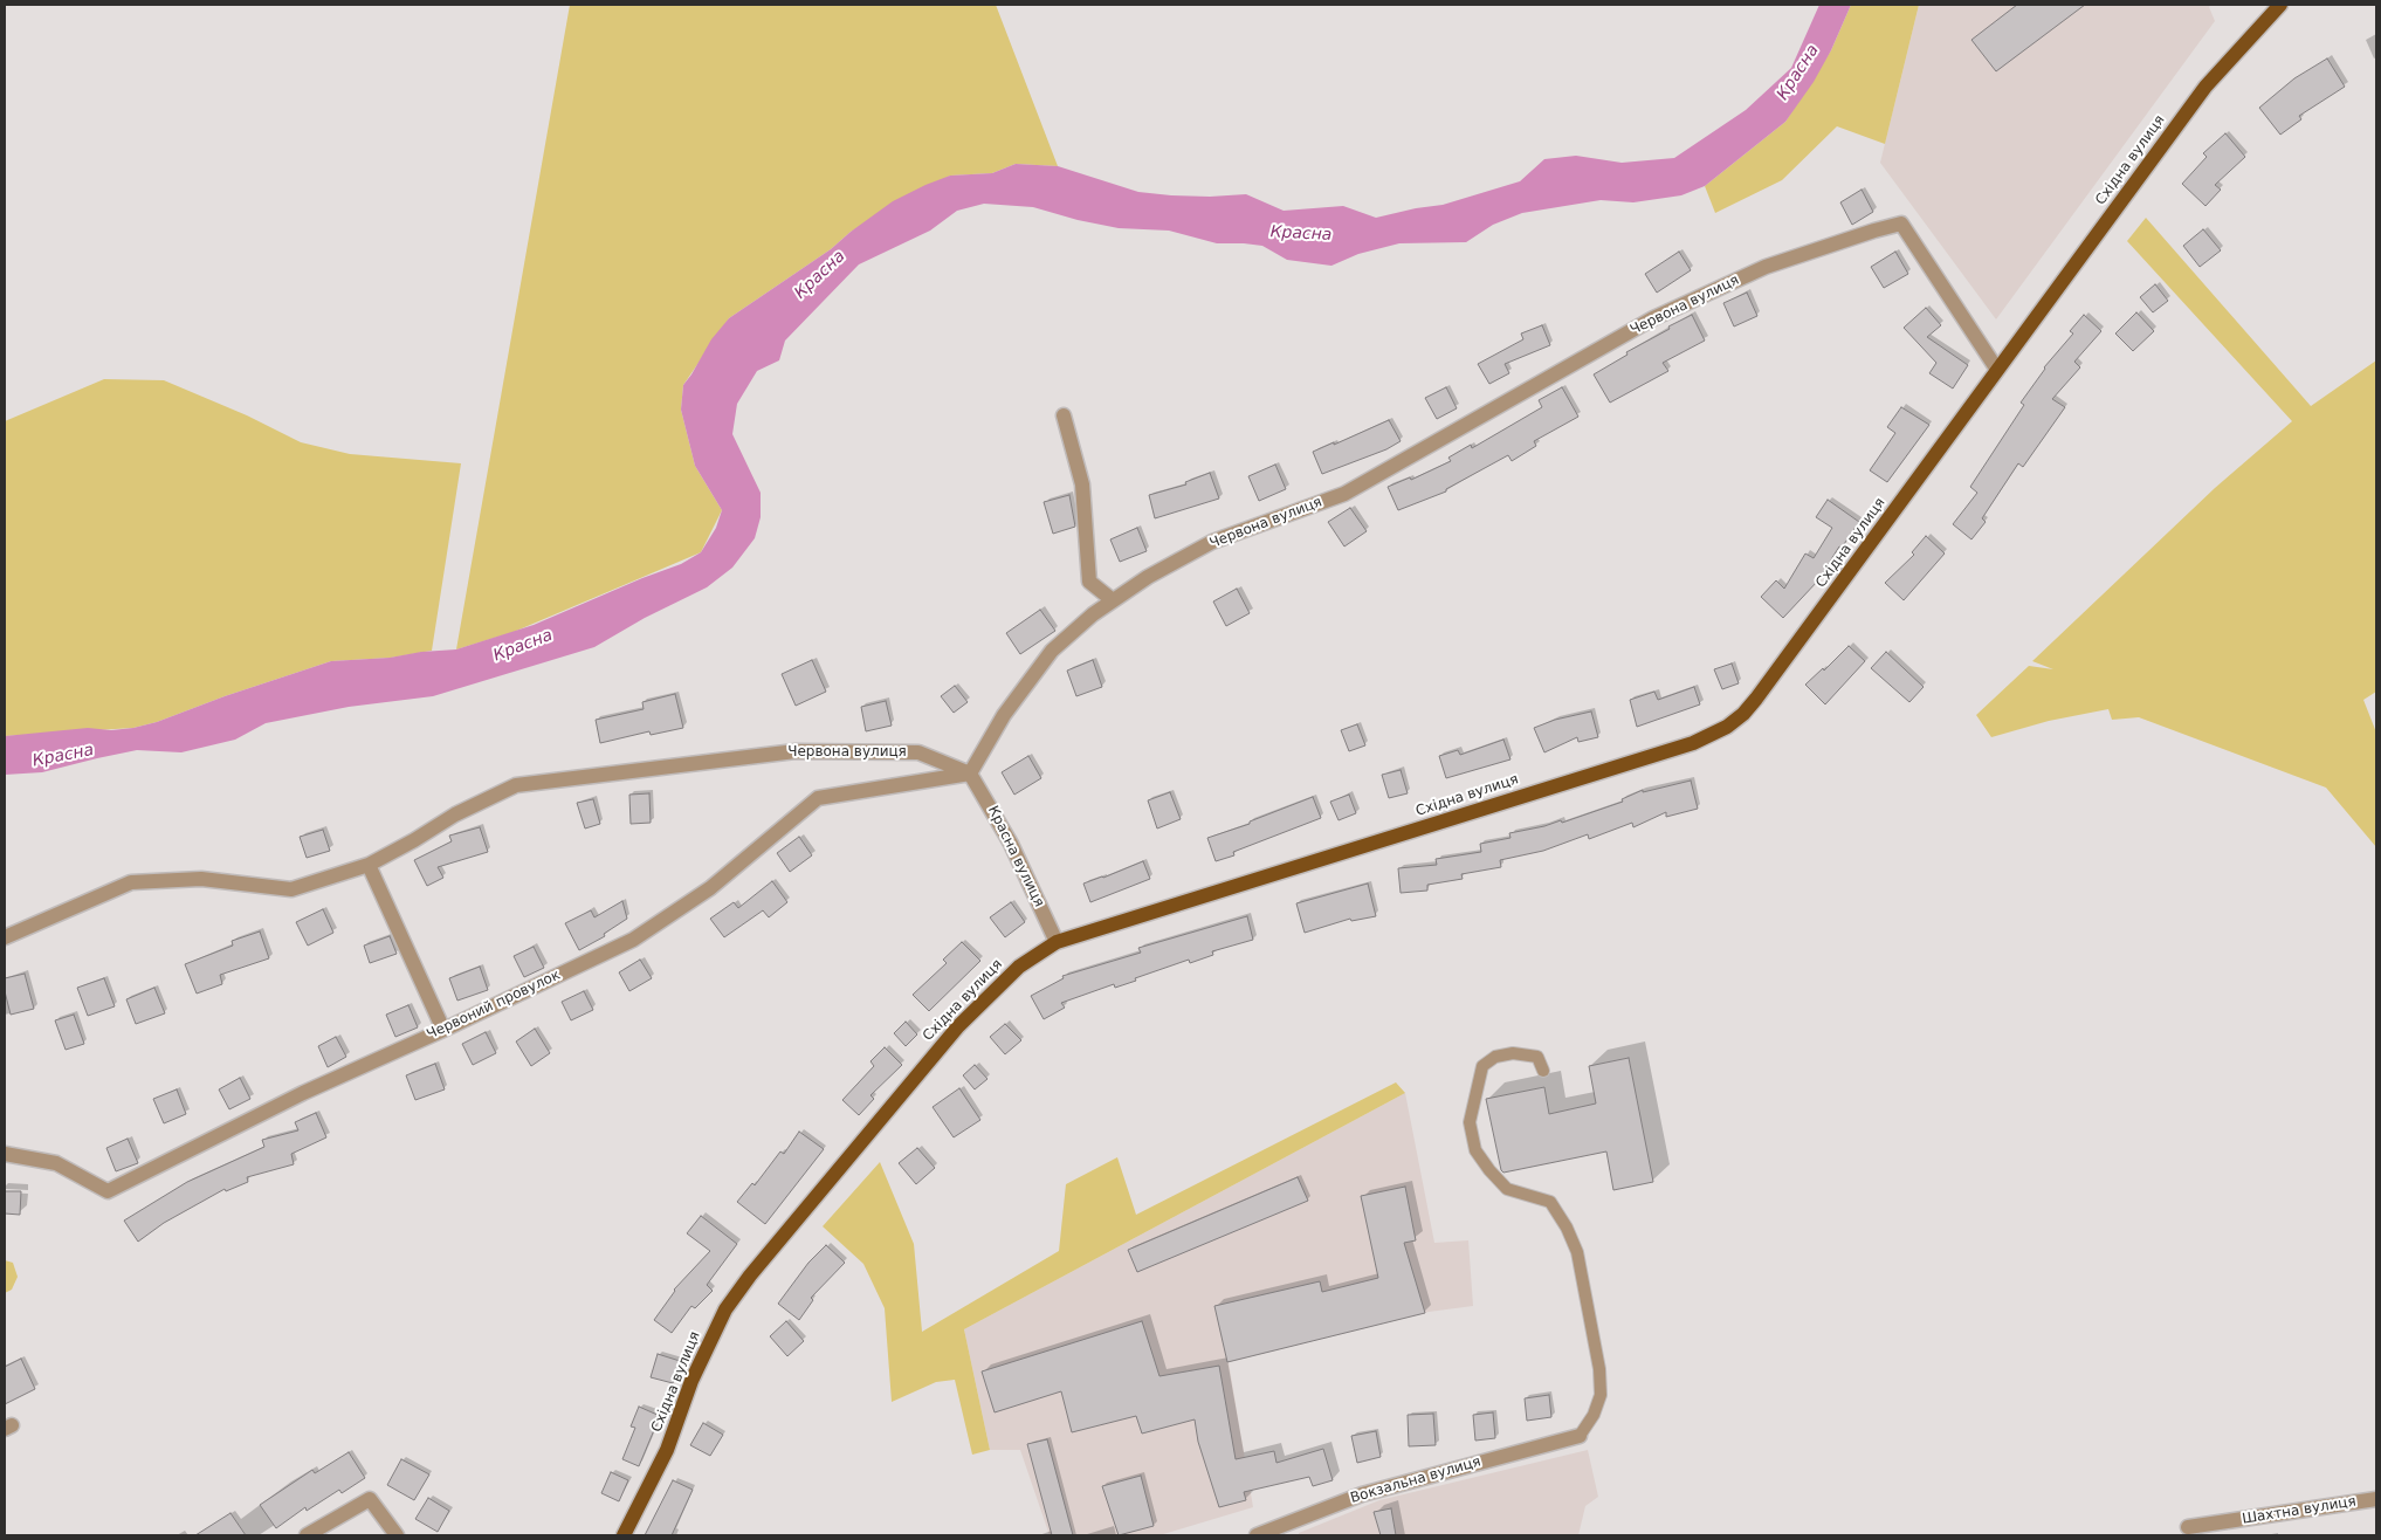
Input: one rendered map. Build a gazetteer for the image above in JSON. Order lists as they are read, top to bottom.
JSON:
{
  "streets": {
    "main road": ["Східна вулиця"],
    "street": [
      "Червона вулиця",
      "Красна вулиця",
      "Червоний провулок",
      "Вокзальна вулиця",
      "Шахтна вулиця"
    ]
  },
  "crossings": [
    ["Східна вулиця", "Червона вулиця"],
    ["Східна вулиця", "Красна вулиця"],
    ["Червона вулиця", "Красна вулиця"],
    ["Червона вулиця", "Червоний провулок"],
    ["Красна вулиця", "Червоний провулок"]
  ],
  "water": ["Красна"]
}
